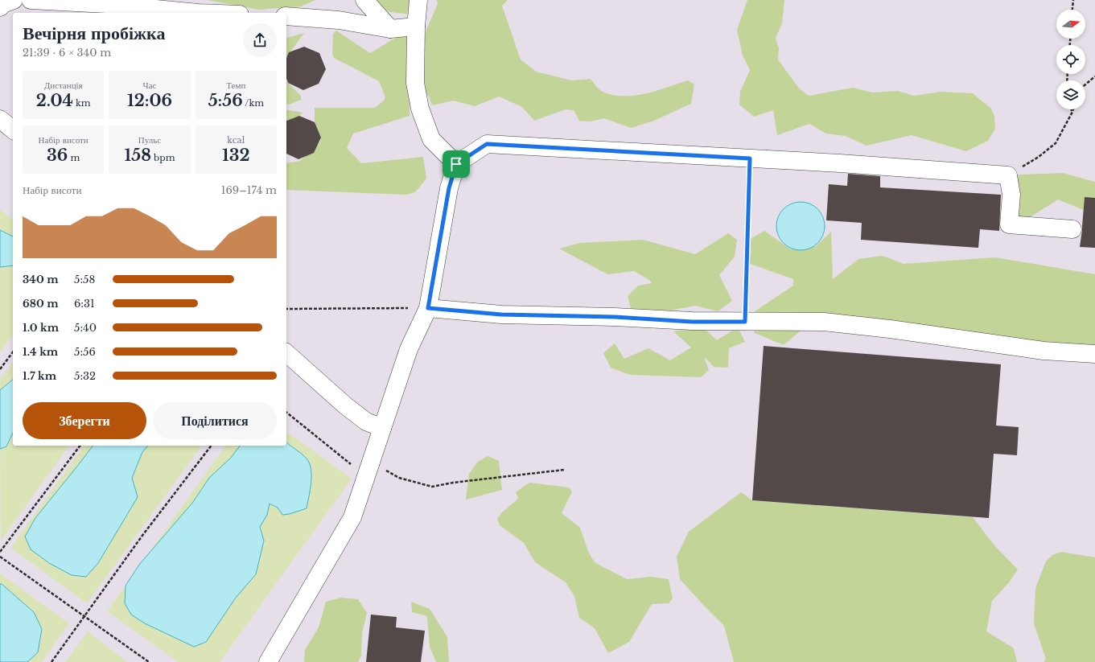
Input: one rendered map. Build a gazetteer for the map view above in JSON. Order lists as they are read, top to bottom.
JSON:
{
  "north": "right",
  "page": {
    "heading": ["Вечірня пробіжка", "21:39 · 6 × 340 m"],
    "stats": [
      ["Дистанція", "2.04 km"],
      ["Час", "12:06"],
      ["Темп", "5:56 /km"],
      ["Набір висоти", "36 m"],
      ["Пульс", "158 bpm"],
      ["kcal", "132"]
    ],
    "chart": ["Набір висоти", "169–174 m"],
    "list": [
      {
        "name": "340 m",
        "note": "5:58"
      },
      {
        "name": "680 m",
        "note": "6:31"
      },
      {
        "name": "1.0 km",
        "note": "5:40"
      },
      {
        "name": "1.4 km",
        "note": "5:56"
      },
      {
        "name": "1.7 km",
        "note": "5:32"
      }
    ],
    "buttons": ["Зберегти", "Поділитися"]
  }
}
